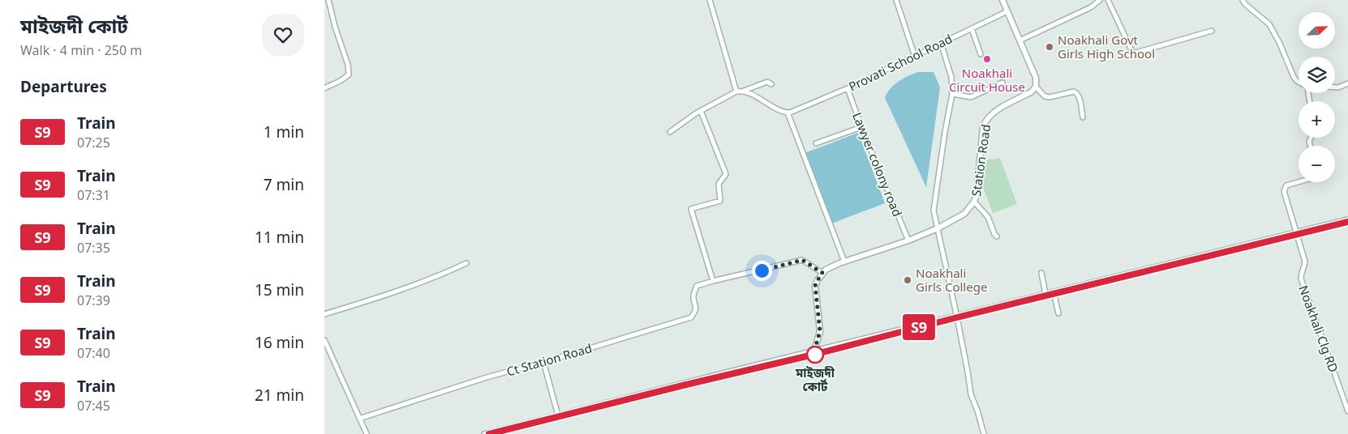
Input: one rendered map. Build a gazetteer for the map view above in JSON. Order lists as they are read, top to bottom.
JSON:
{
  "streets": {
    "street": [
      "Provati School Road",
      "Station Road",
      "Lawyer colony road",
      "Noakhali Clg RD",
      "Ct Station Road"
    ]
  },
  "crossings": [
    ["Provati School Road", "Lawyer colony road"],
    ["Station Road", "Lawyer colony road"]
  ],
  "places": [
    "Noakhali Govt Girls High School",
    "Noakhali Circuit House",
    "Noakhali Girls College",
    "মাইজদী কোর্ট"
  ],
  "north": "top right",
  "page": {
    "heading": [
      ["মাইজদী কোর্ট", "Walk · 4 min · 250 m"],
      "Departures"
    ],
    "on_map": "S9",
    "map_buttons": ["+", "−"],
    "list": [
      {
        "mark": "S9",
        "name": "Train",
        "note": "07:25",
        "value": "1 min"
      },
      {
        "mark": "S9",
        "name": "Train",
        "note": "07:31",
        "value": "7 min"
      },
      {
        "mark": "S9",
        "name": "Train",
        "note": "07:35",
        "value": "11 min"
      },
      {
        "mark": "S9",
        "name": "Train",
        "note": "07:39",
        "value": "15 min"
      },
      {
        "mark": "S9",
        "name": "Train",
        "note": "07:40",
        "value": "16 min"
      },
      {
        "mark": "S9",
        "name": "Train",
        "note": "07:45",
        "value": "21 min"
      }
    ]
  }
}
